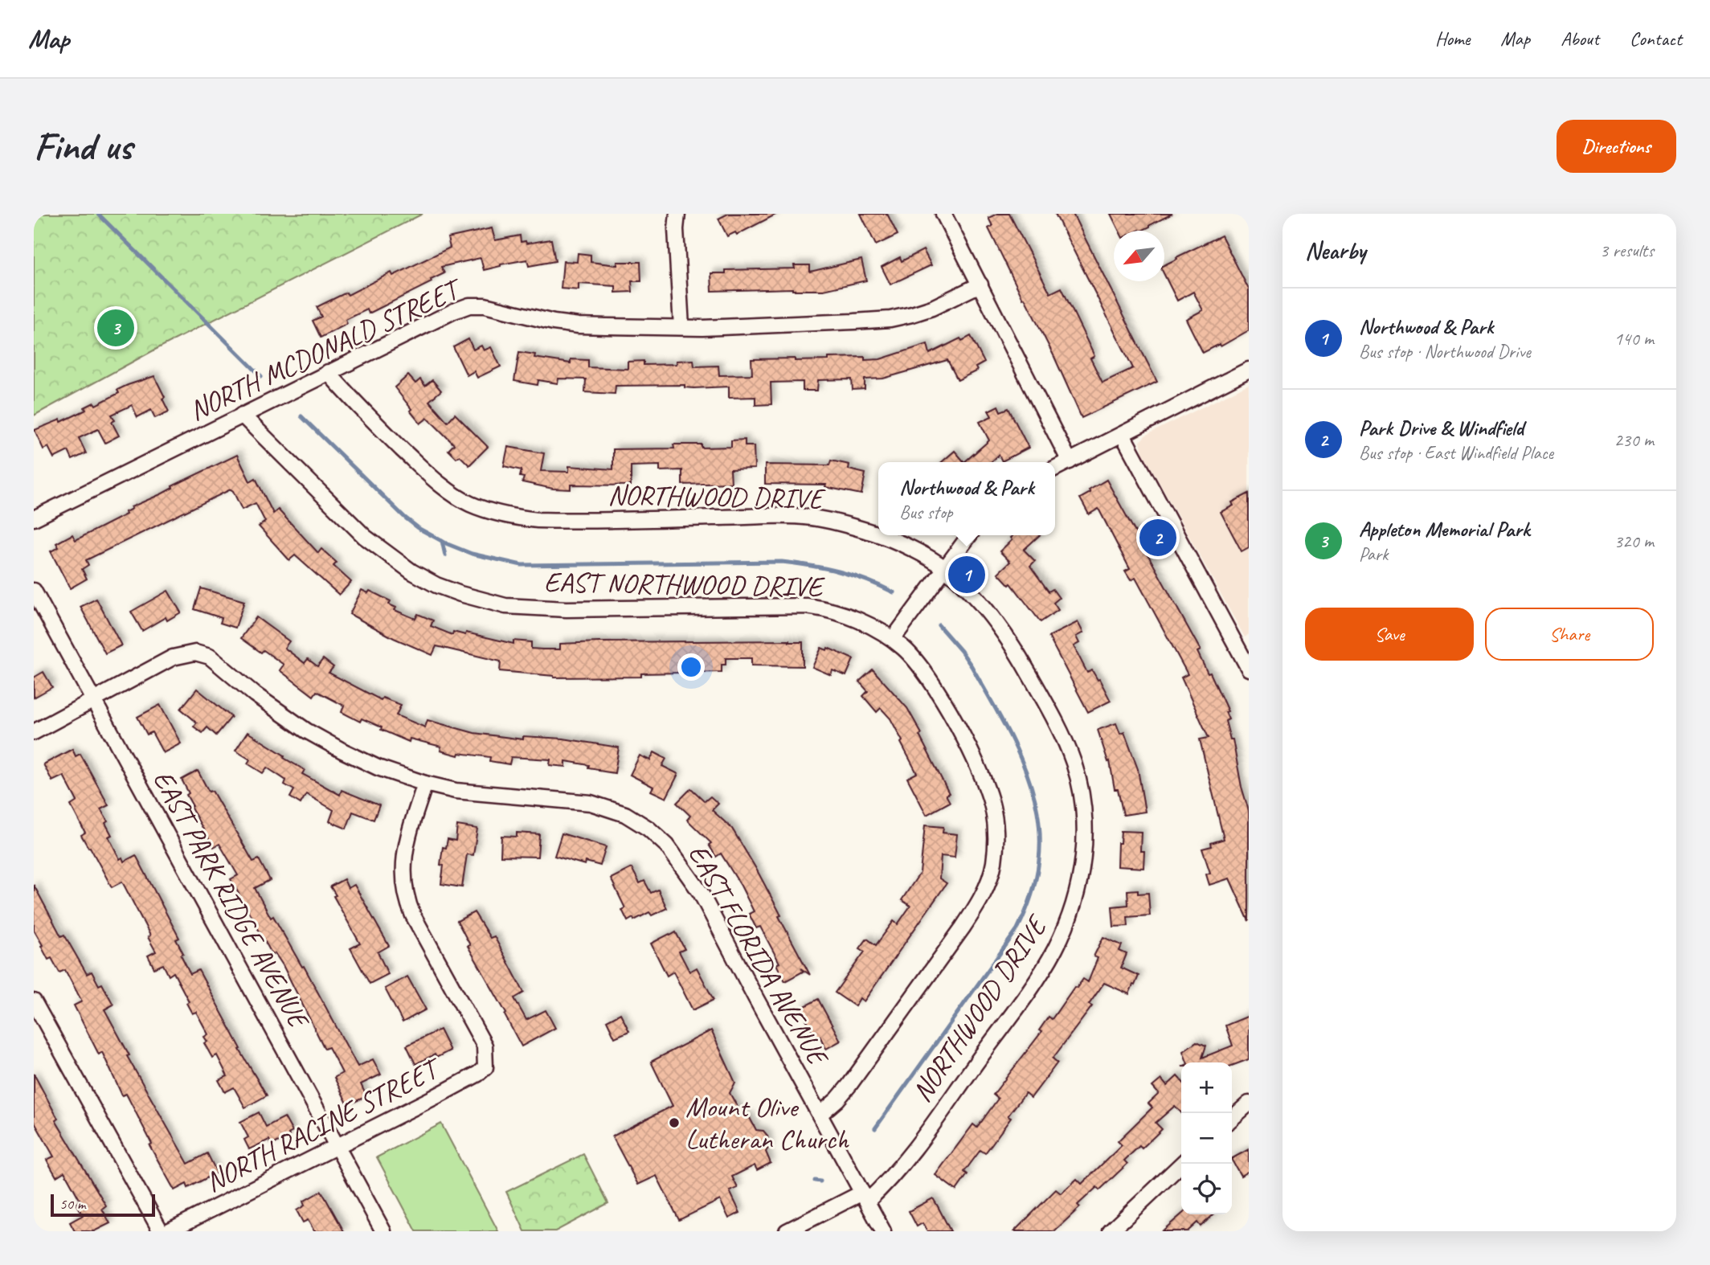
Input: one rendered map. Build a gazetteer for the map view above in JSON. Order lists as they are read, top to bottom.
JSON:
{
  "streets": {
    "street": [
      "NORTH MCDONALD STREET",
      "NORTHWOOD DRIVE",
      "EAST NORTHWOOD DRIVE",
      "EAST PARK RIDGE AVENUE",
      "EAST FLORIDA AVENUE",
      "NORTH RACINE STREET"
    ]
  },
  "crossings": [
    ["NORTH MCDONALD STREET", "NORTHWOOD DRIVE"],
    ["NORTH MCDONALD STREET", "EAST NORTHWOOD DRIVE"],
    ["NORTHWOOD DRIVE", "EAST FLORIDA AVENUE"],
    ["EAST NORTHWOOD DRIVE", "EAST FLORIDA AVENUE"],
    ["EAST PARK RIDGE AVENUE", "EAST FLORIDA AVENUE"],
    ["EAST PARK RIDGE AVENUE", "NORTH RACINE STREET"],
    ["EAST FLORIDA AVENUE", "NORTH RACINE STREET"]
  ],
  "places": ["Mount Olive Lutheran Church"],
  "scale_bar": "50 m",
  "north": "bottom left",
  "page": {
    "header": "Map",
    "nav": [
      "Home",
      "Map",
      "About",
      "Contact"
    ],
    "buttons": [
      "Directions",
      ["Save", "Share"]
    ],
    "title": "Find us",
    "heading": ["Nearby", "3 results"],
    "list": [
      {
        "mark": "1",
        "name": "Northwood & Park",
        "note": "Bus stop · Northwood Drive",
        "value": "140 m"
      },
      {
        "mark": "2",
        "name": "Park Drive & Windfield",
        "note": "Bus stop · East Windfield Place",
        "value": "230 m"
      },
      {
        "mark": "3",
        "name": "Appleton Memorial Park",
        "note": "Park",
        "value": "320 m"
      }
    ],
    "pins": ["3", "2", "1"],
    "popup": ["Northwood & Park", "Bus stop"],
    "map_buttons": ["+", "−"],
    "scale": "50 m"
  }
}
